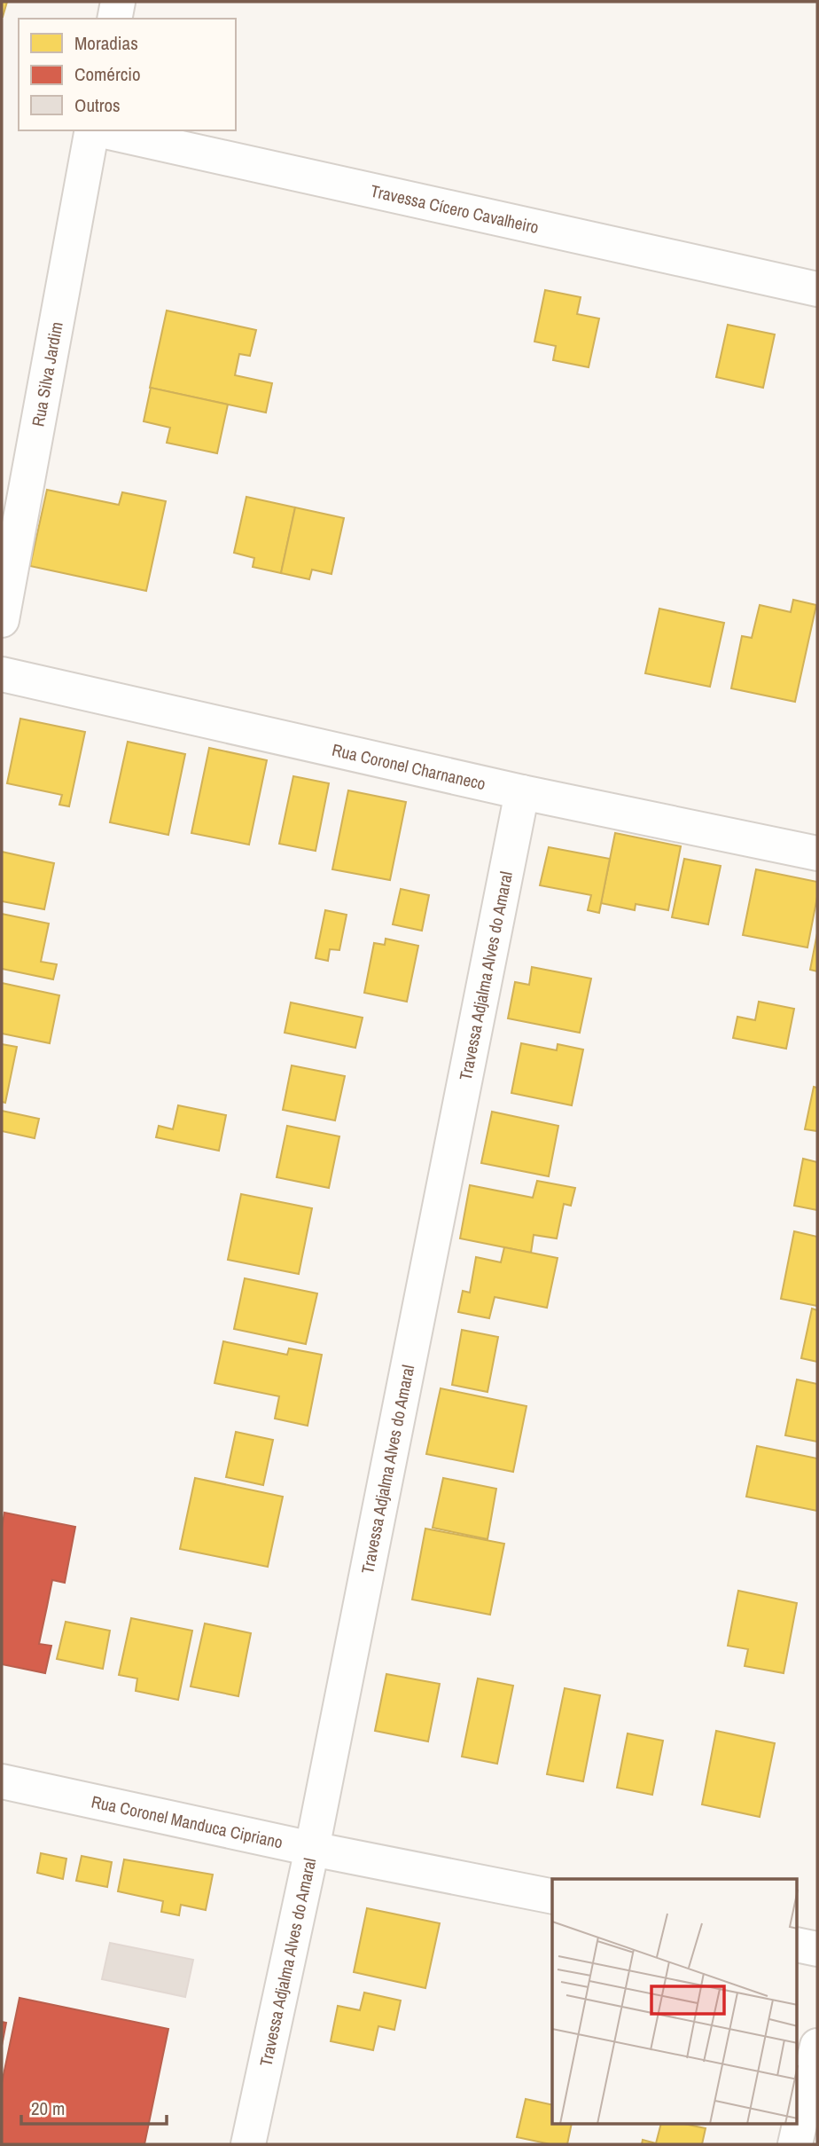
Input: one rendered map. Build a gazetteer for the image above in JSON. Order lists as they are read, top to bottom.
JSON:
{
  "streets": {
    "street": [
      "Travessa Cícero Cavalheiro",
      "Rua Silva Jardim",
      "Rua Coronel Charnaneco",
      "Travessa Adjalma Alves do Amaral",
      "Rua Coronel Manduca Cipriano"
    ]
  },
  "crossings": [
    ["Rua Coronel Charnaneco", "Travessa Adjalma Alves do Amaral"],
    ["Travessa Adjalma Alves do Amaral", "Rua Coronel Manduca Cipriano"]
  ],
  "legend": ["Moradias", "Comércio", "Outros"],
  "scale_bar": "20 m"
}
